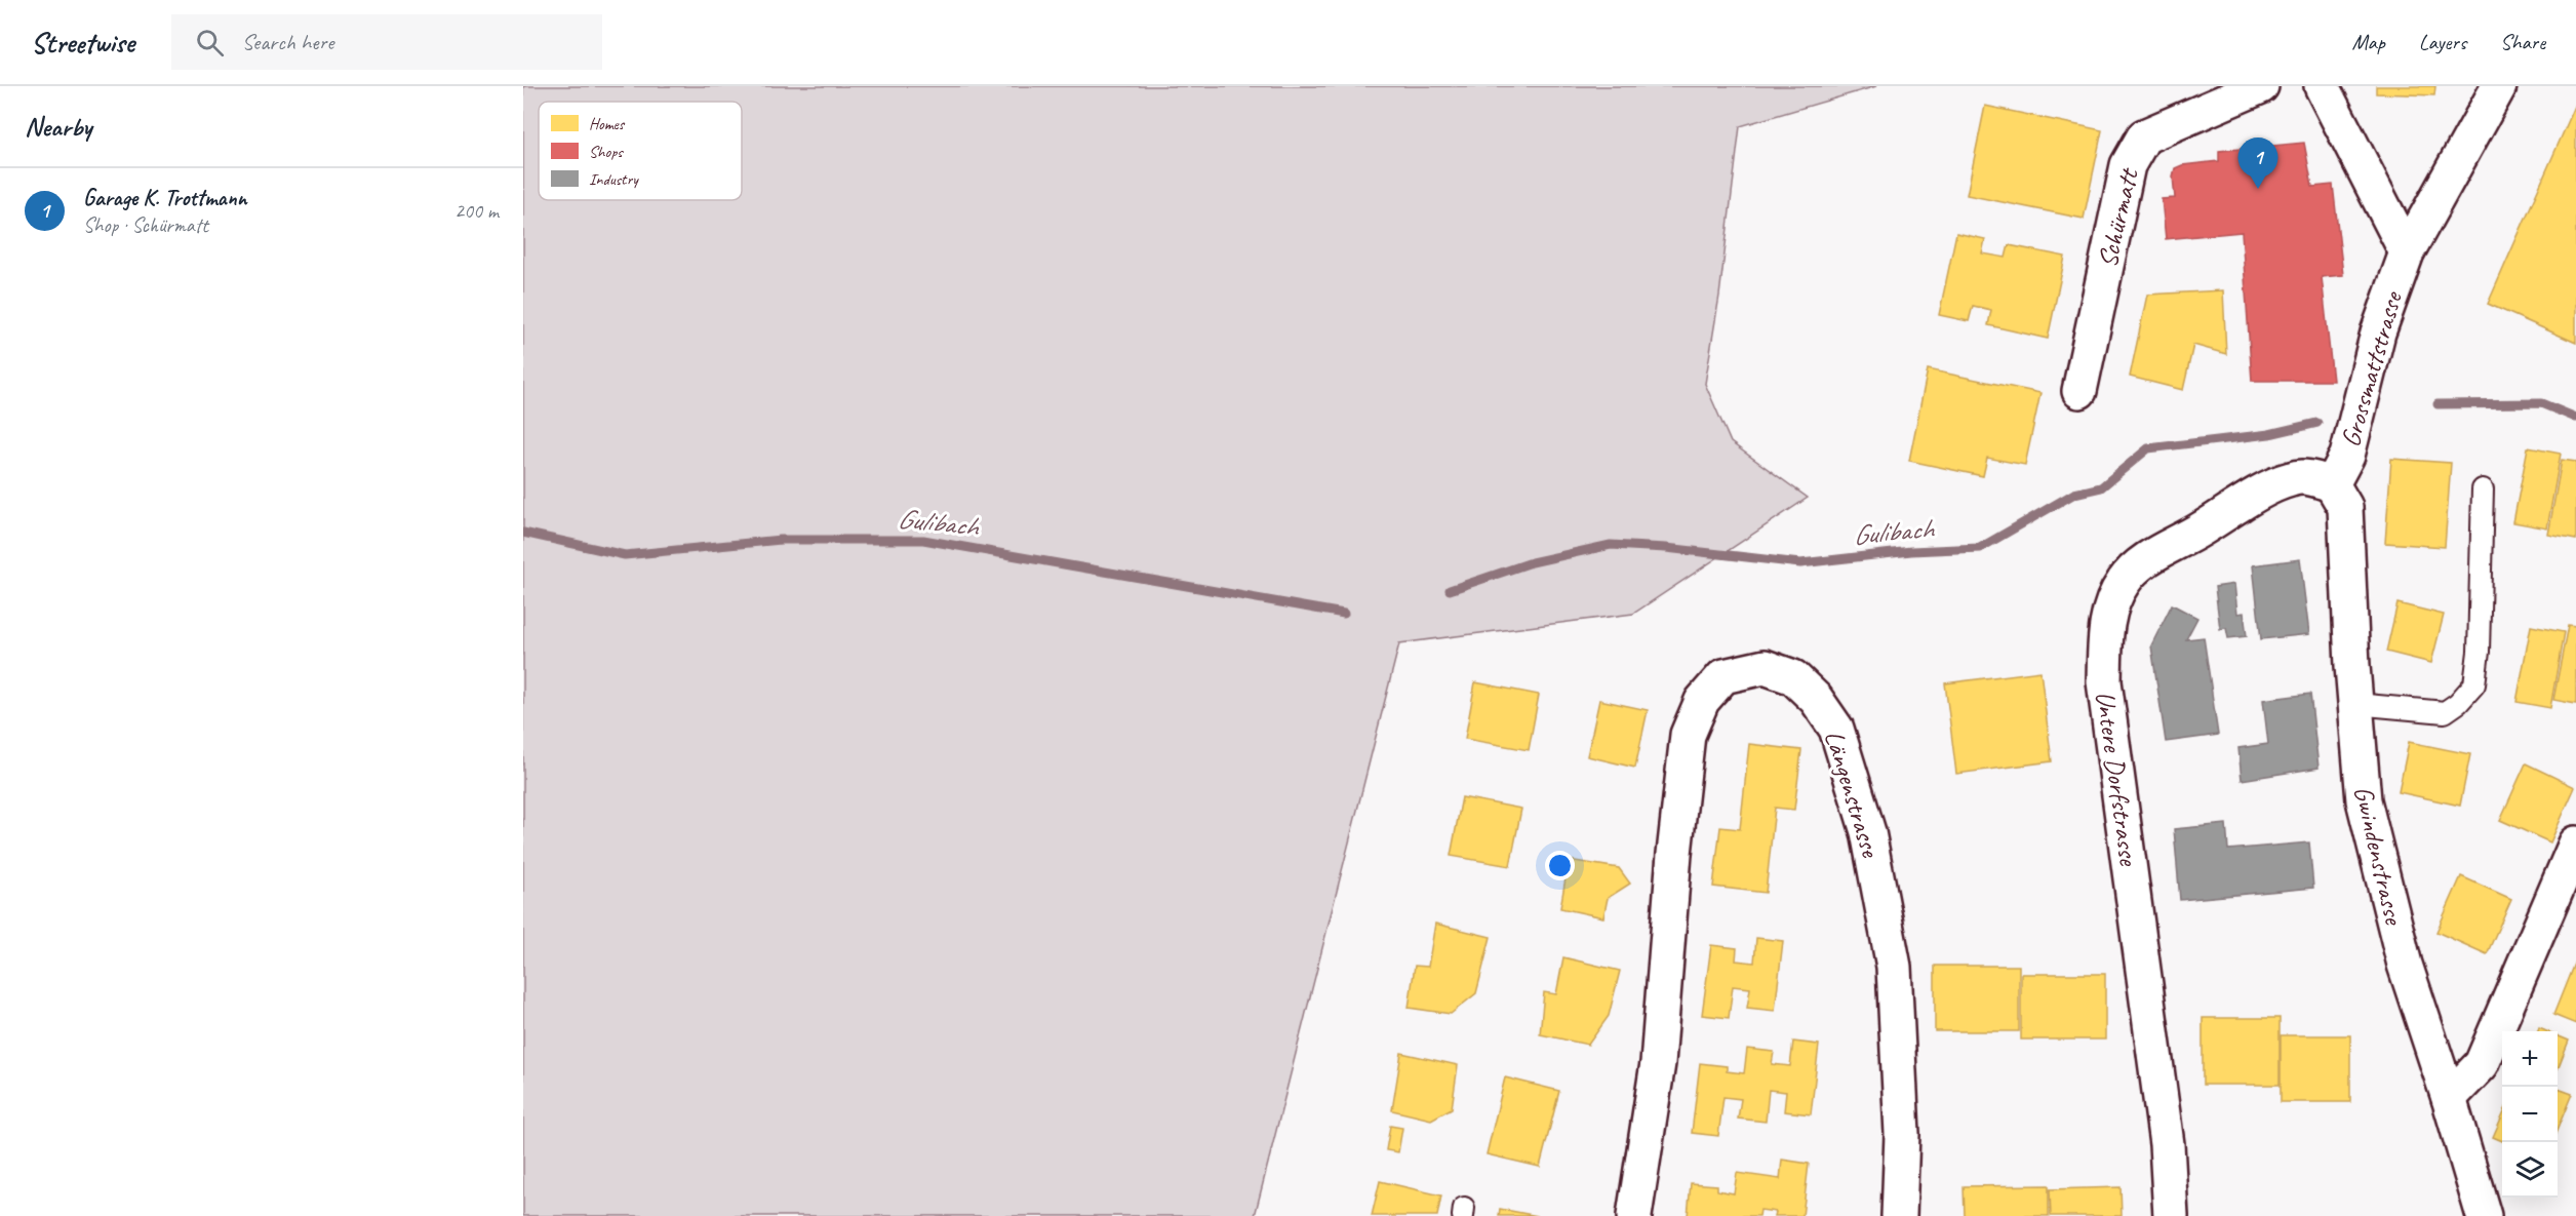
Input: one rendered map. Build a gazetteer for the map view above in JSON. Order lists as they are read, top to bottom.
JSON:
{
  "streets": {
    "street": [
      "Schürmatt",
      "Grossmattstrasse",
      "Untere Dorfstrasse",
      "Längenstrasse",
      "Gwindenstrasse"
    ]
  },
  "crossings": [
    ["Grossmattstrasse", "Untere Dorfstrasse"],
    ["Grossmattstrasse", "Gwindenstrasse"],
    ["Untere Dorfstrasse", "Gwindenstrasse"]
  ],
  "water": ["Gulibach"],
  "legend": ["Homes", "Shops", "Industry"],
  "page": {
    "header": "Streetwise",
    "search": "Search here",
    "nav": ["Map", "Layers", "Share"],
    "heading": "Nearby",
    "pins": "1",
    "list": [
      {
        "mark": "1",
        "name": "Garage K. Trottmann",
        "note": "Shop · Schürmatt",
        "value": "200 m"
      }
    ],
    "map_buttons": ["+", "−"]
  }
}
